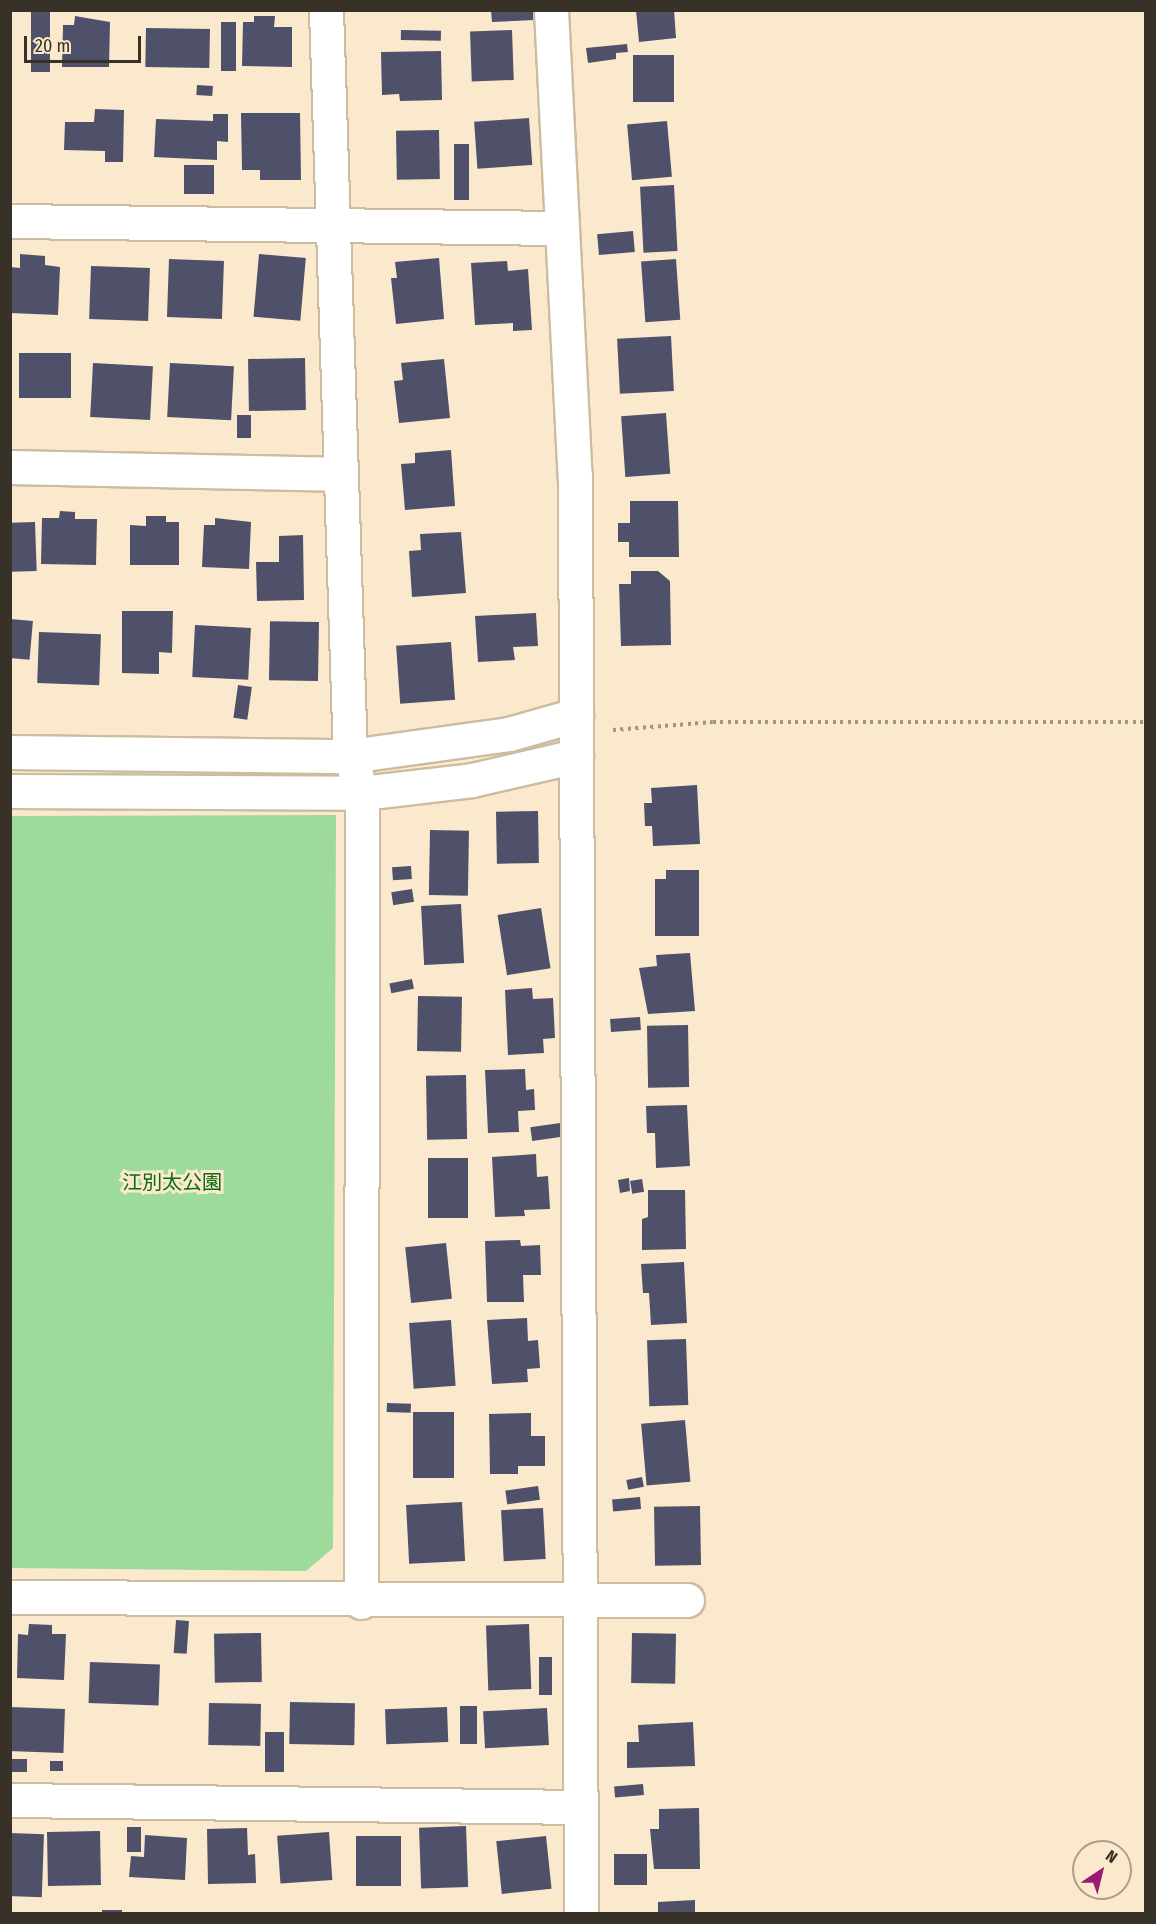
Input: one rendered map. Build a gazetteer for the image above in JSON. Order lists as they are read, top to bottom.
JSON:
{
  "parks": ["江別太公園"],
  "scale_bar": "20 m",
  "north": "top right"
}
